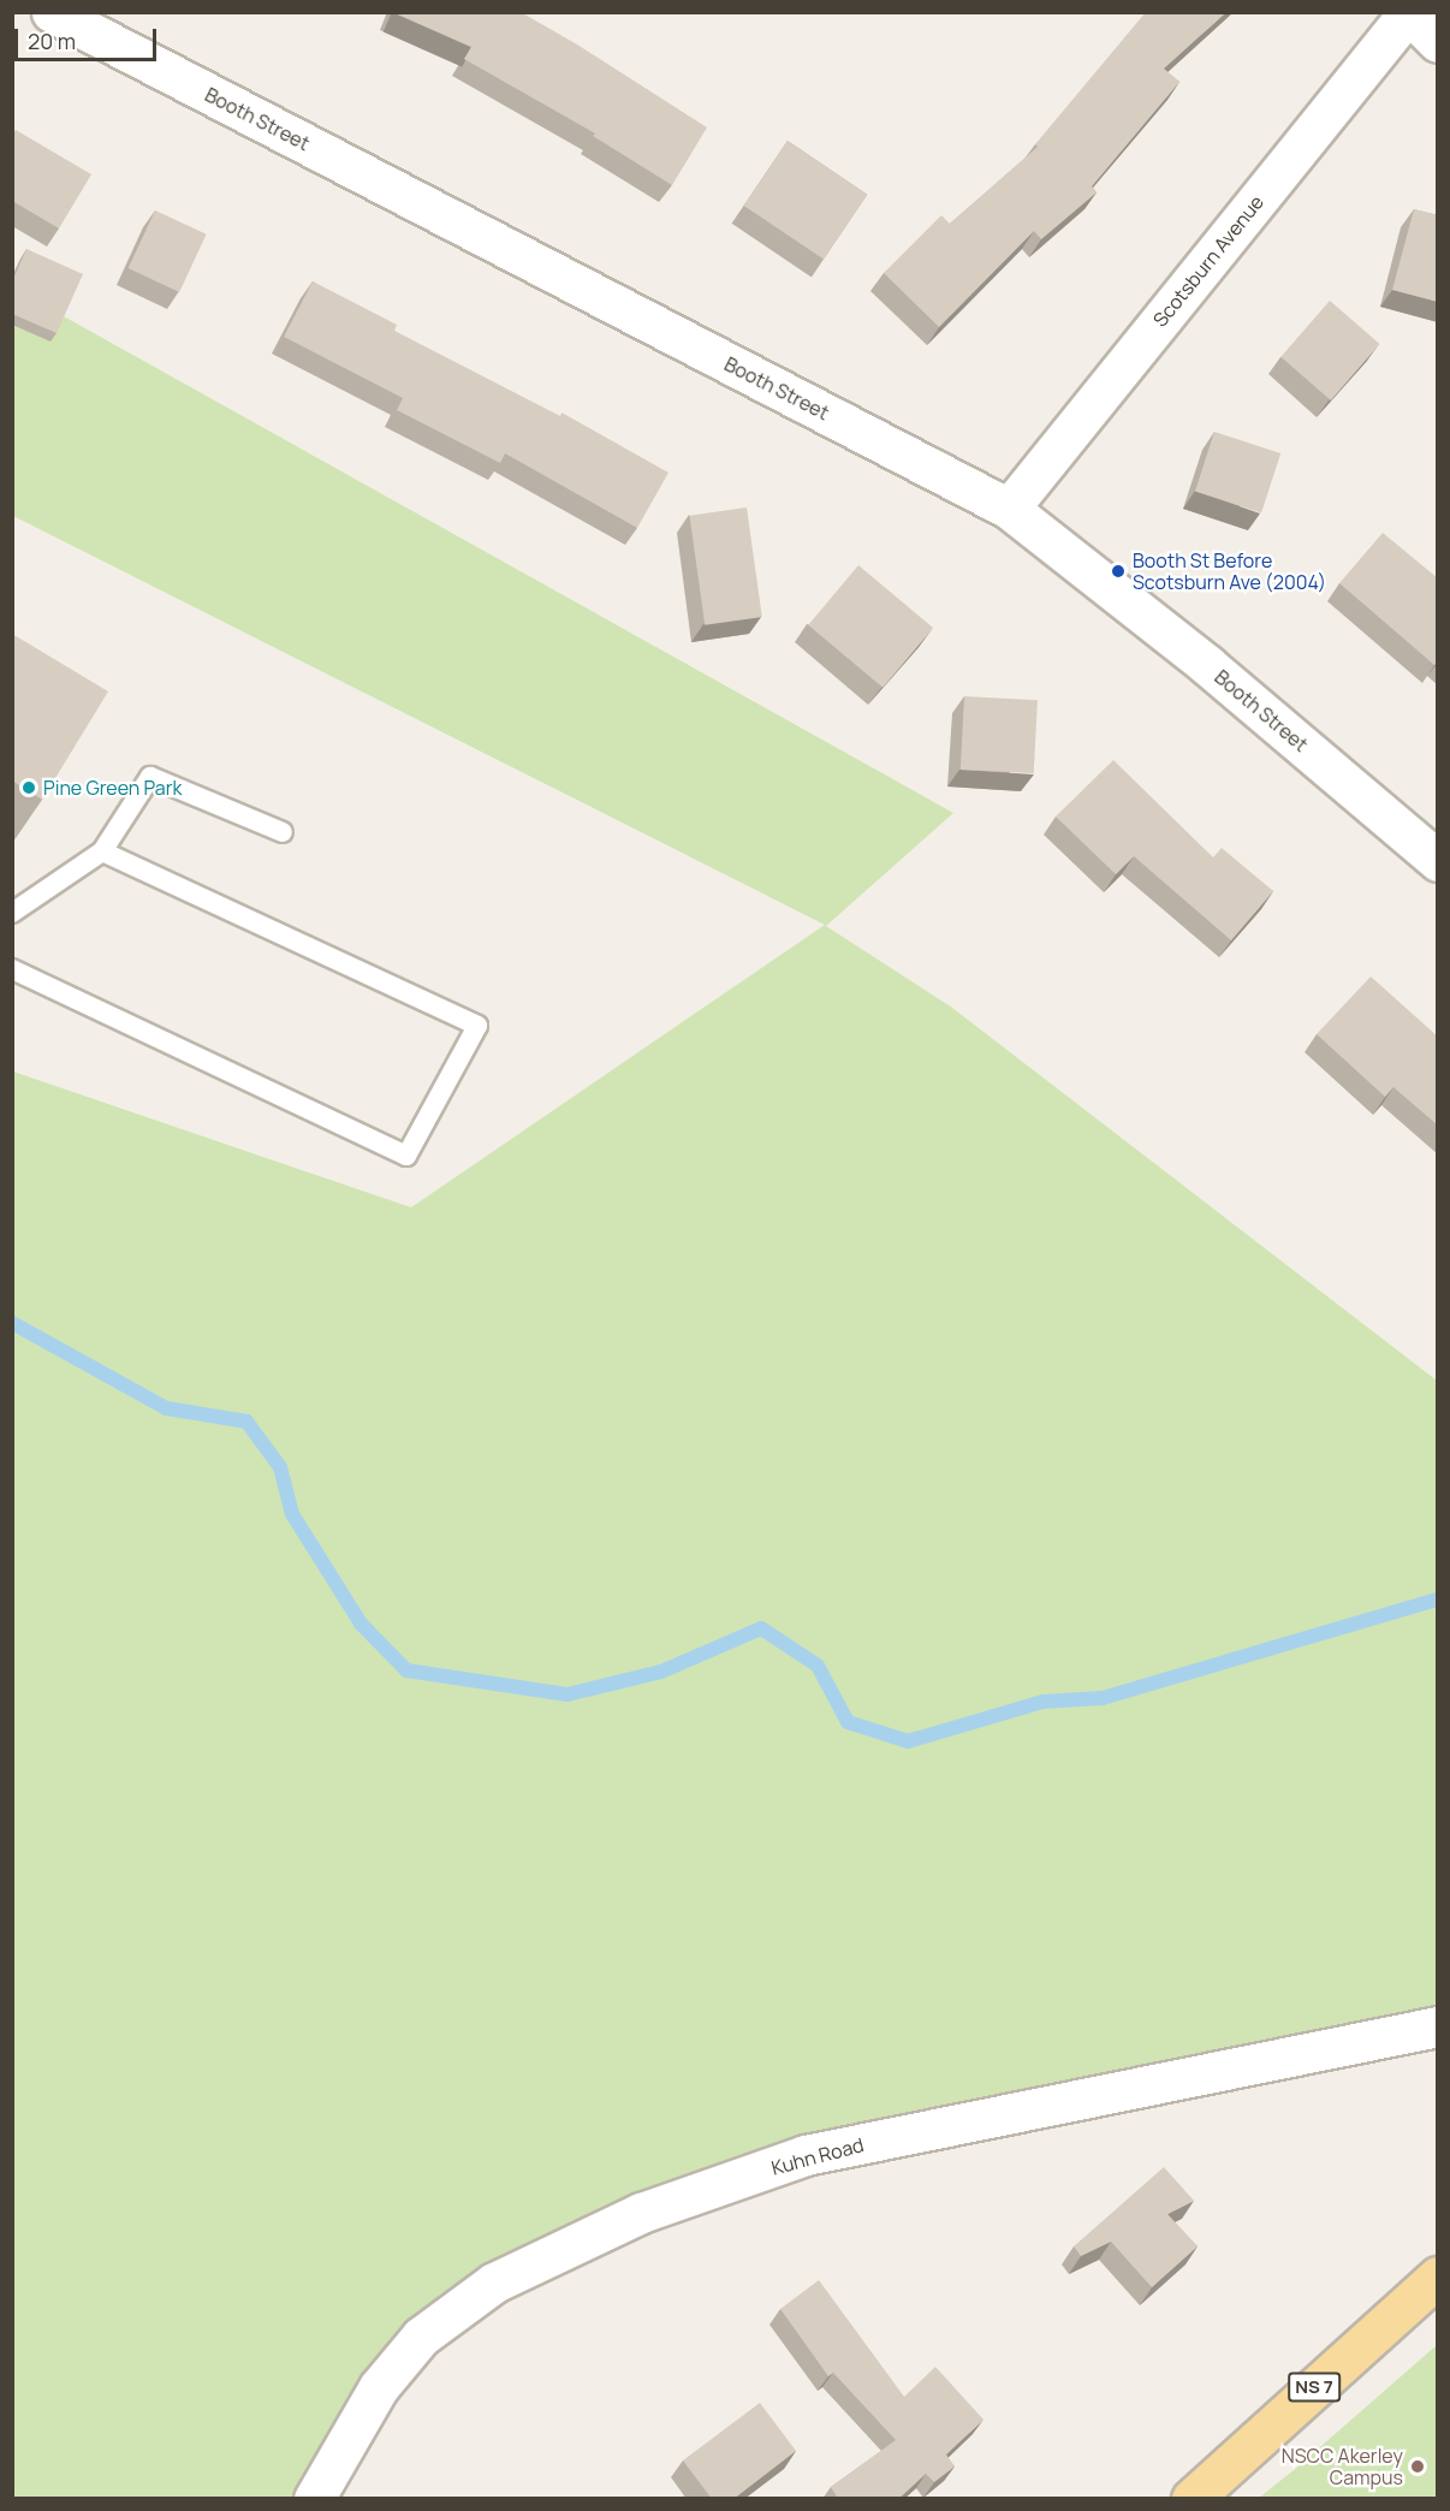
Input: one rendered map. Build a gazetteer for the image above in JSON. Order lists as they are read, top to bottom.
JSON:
{
  "streets": {
    "main road": ["NS 7"],
    "street": ["Booth Street", "Scotsburn Avenue", "Kuhn Road"]
  },
  "crossings": [
    ["Booth Street", "Scotsburn Avenue"]
  ],
  "places": ["Booth St Before Scotsburn Ave (2004)", "Pine Green Park", "NSCC Akerley Campus"],
  "scale_bar": "20 m"
}
